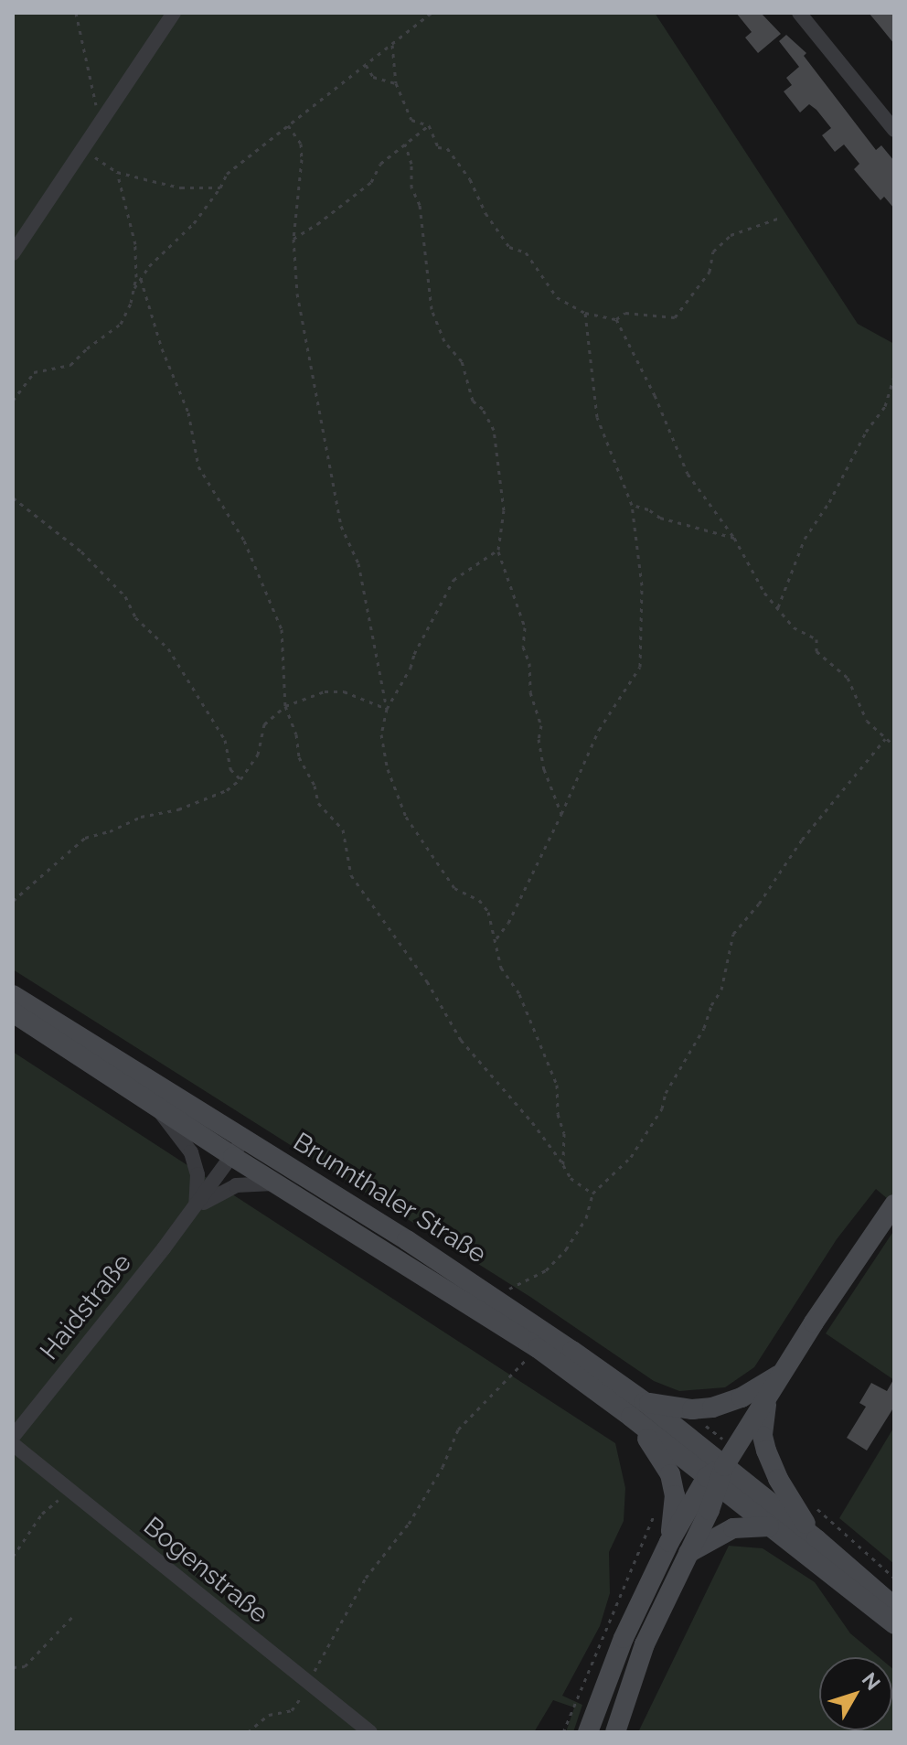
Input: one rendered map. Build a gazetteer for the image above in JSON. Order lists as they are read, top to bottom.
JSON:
{
  "streets": {
    "main road": ["Brunnthaler Straße"],
    "street": ["Haidstraße", "Bogenstraße"]
  },
  "crossings": [
    ["Brunnthaler Straße", "Haidstraße"]
  ],
  "north": "top right"
}
